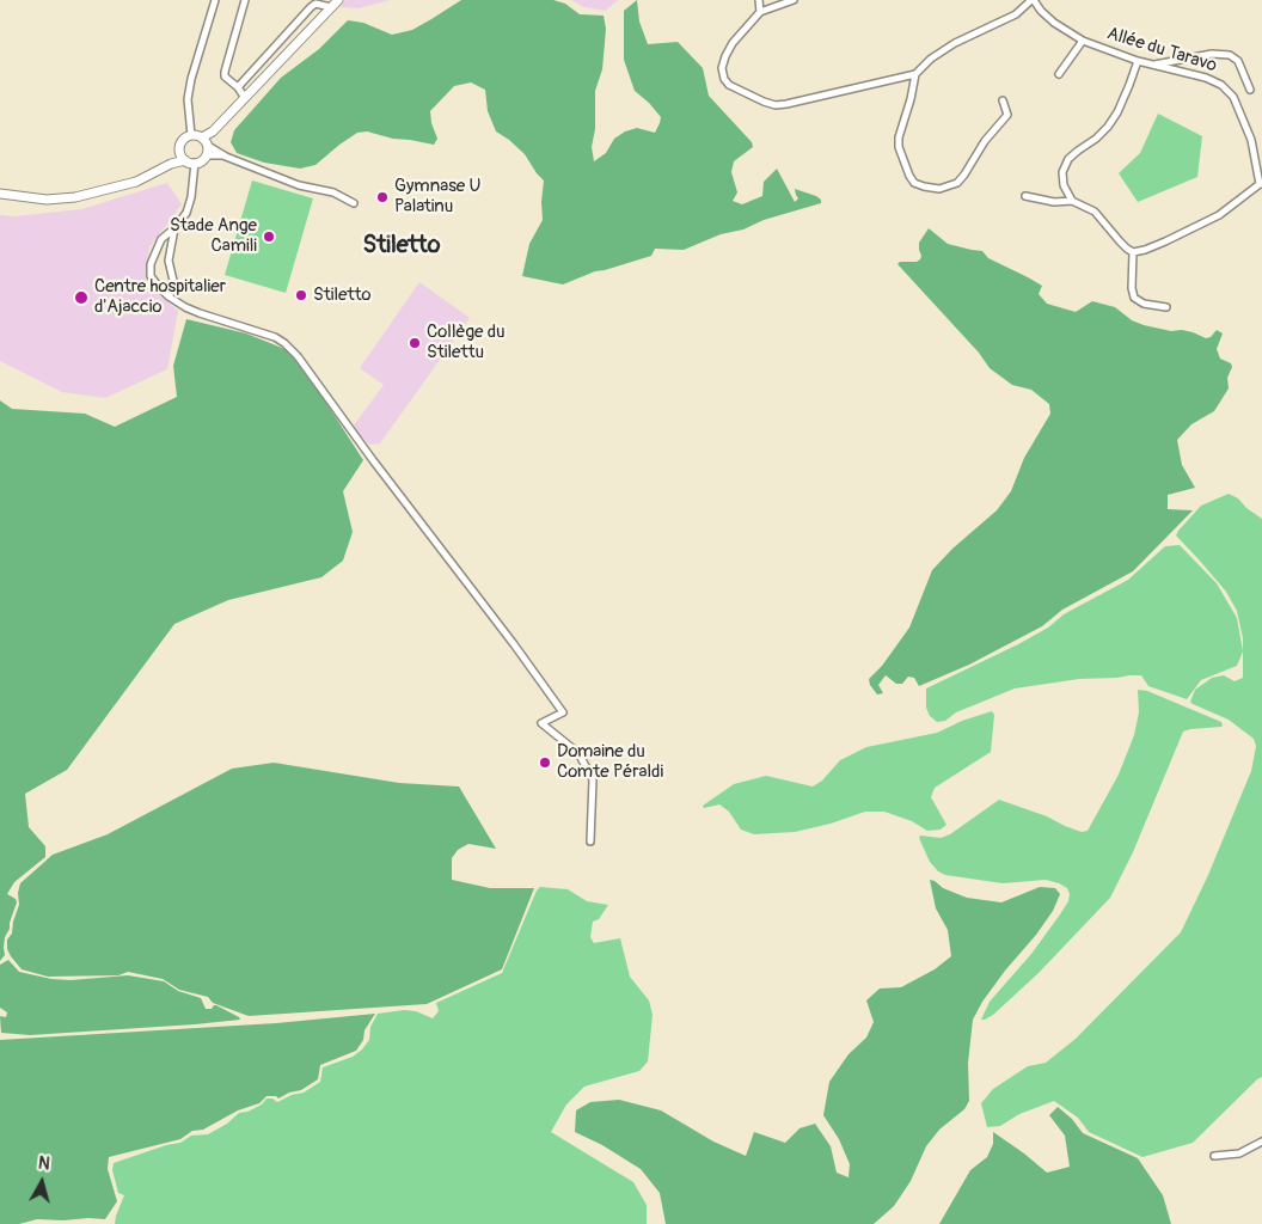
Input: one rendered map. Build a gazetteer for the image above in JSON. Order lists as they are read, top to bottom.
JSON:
{
  "streets": {
    "street": ["Allée du Taravo"]
  },
  "districts": ["Stiletto"],
  "places": [
    "Gymnase U Palatinu",
    "Stade Ange Camili",
    "Stiletto",
    "Centre hospitalier d'Ajaccio",
    "Collège du Stilettu",
    "Domaine du Comte Péraldi"
  ],
  "north": "top"
}
